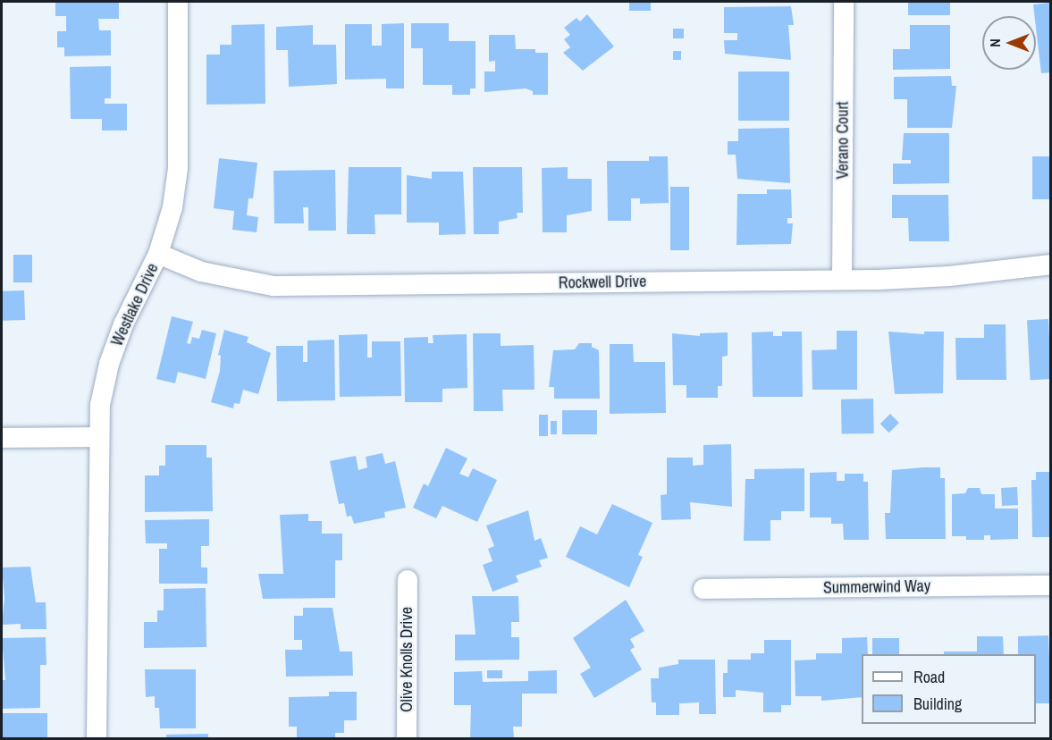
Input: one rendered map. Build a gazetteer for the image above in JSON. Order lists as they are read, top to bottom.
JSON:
{
  "streets": {
    "street": [
      "Verano Court",
      "Rockwell Drive",
      "Westlake Drive",
      "Summerwind Way",
      "Olive Knolls Drive"
    ]
  },
  "crossings": [
    ["Verano Court", "Rockwell Drive"],
    ["Rockwell Drive", "Westlake Drive"]
  ],
  "legend": ["Road", "Building"],
  "north": "left"
}
